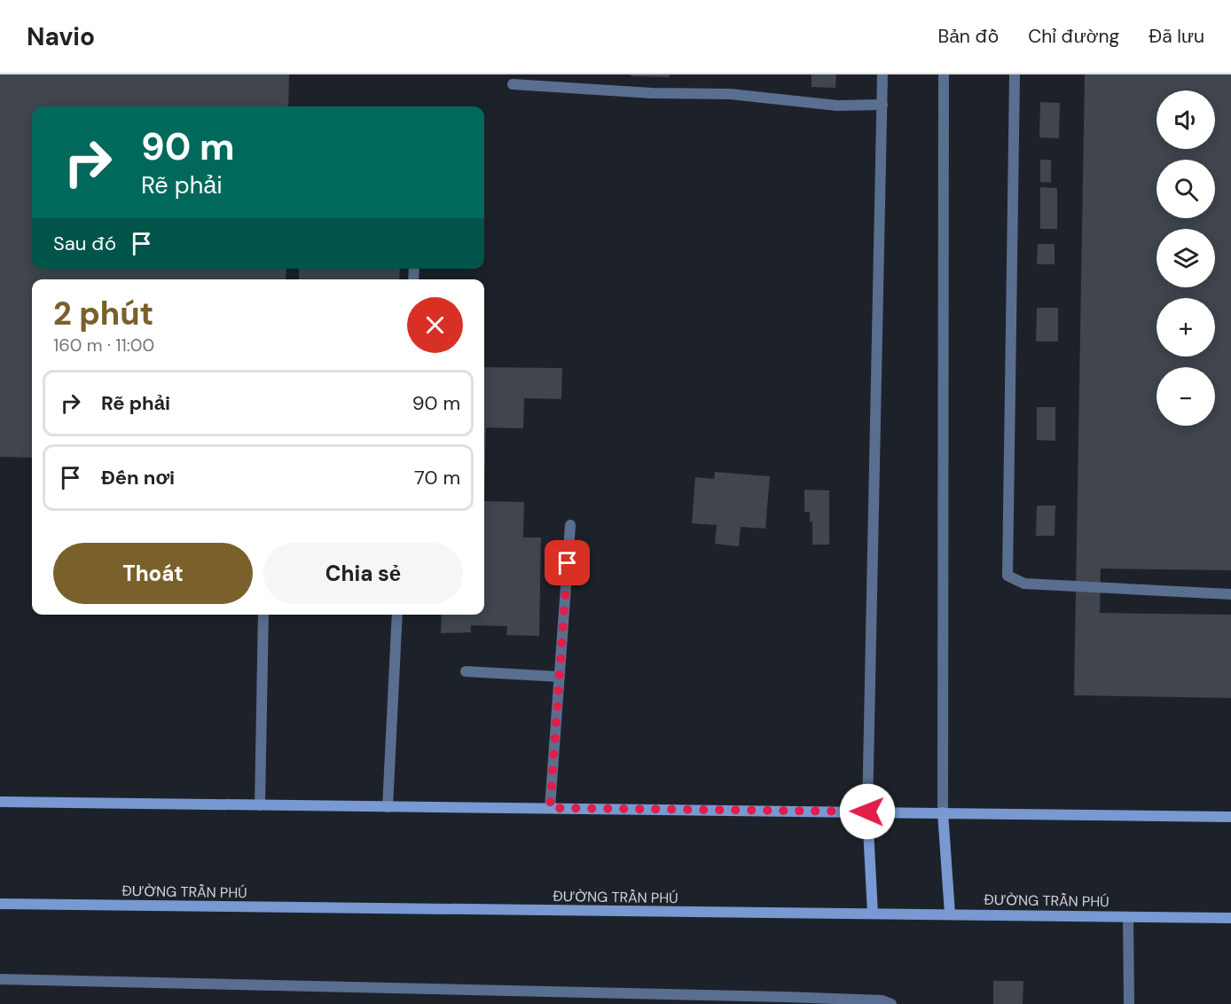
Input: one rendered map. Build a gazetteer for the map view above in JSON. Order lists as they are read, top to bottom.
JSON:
{
  "streets": {
    "main road": ["ĐƯỜNG TRẦN PHÚ"]
  },
  "page": {
    "header": "Navio",
    "nav": ["Bản đồ", "Chỉ đường", "Đã lưu"],
    "map_buttons": ["+", "−"],
    "turn": ["90 m", "Rẽ phải"],
    "then": "Sau đó",
    "heading": ["2 phút", "160 m · 11:00"],
    "list": [
      {
        "name": "Rẽ phải",
        "value": "90 m"
      },
      {
        "name": "Đến nơi",
        "value": "70 m"
      }
    ],
    "buttons": ["Thoát", "Chia sẻ"]
  }
}
